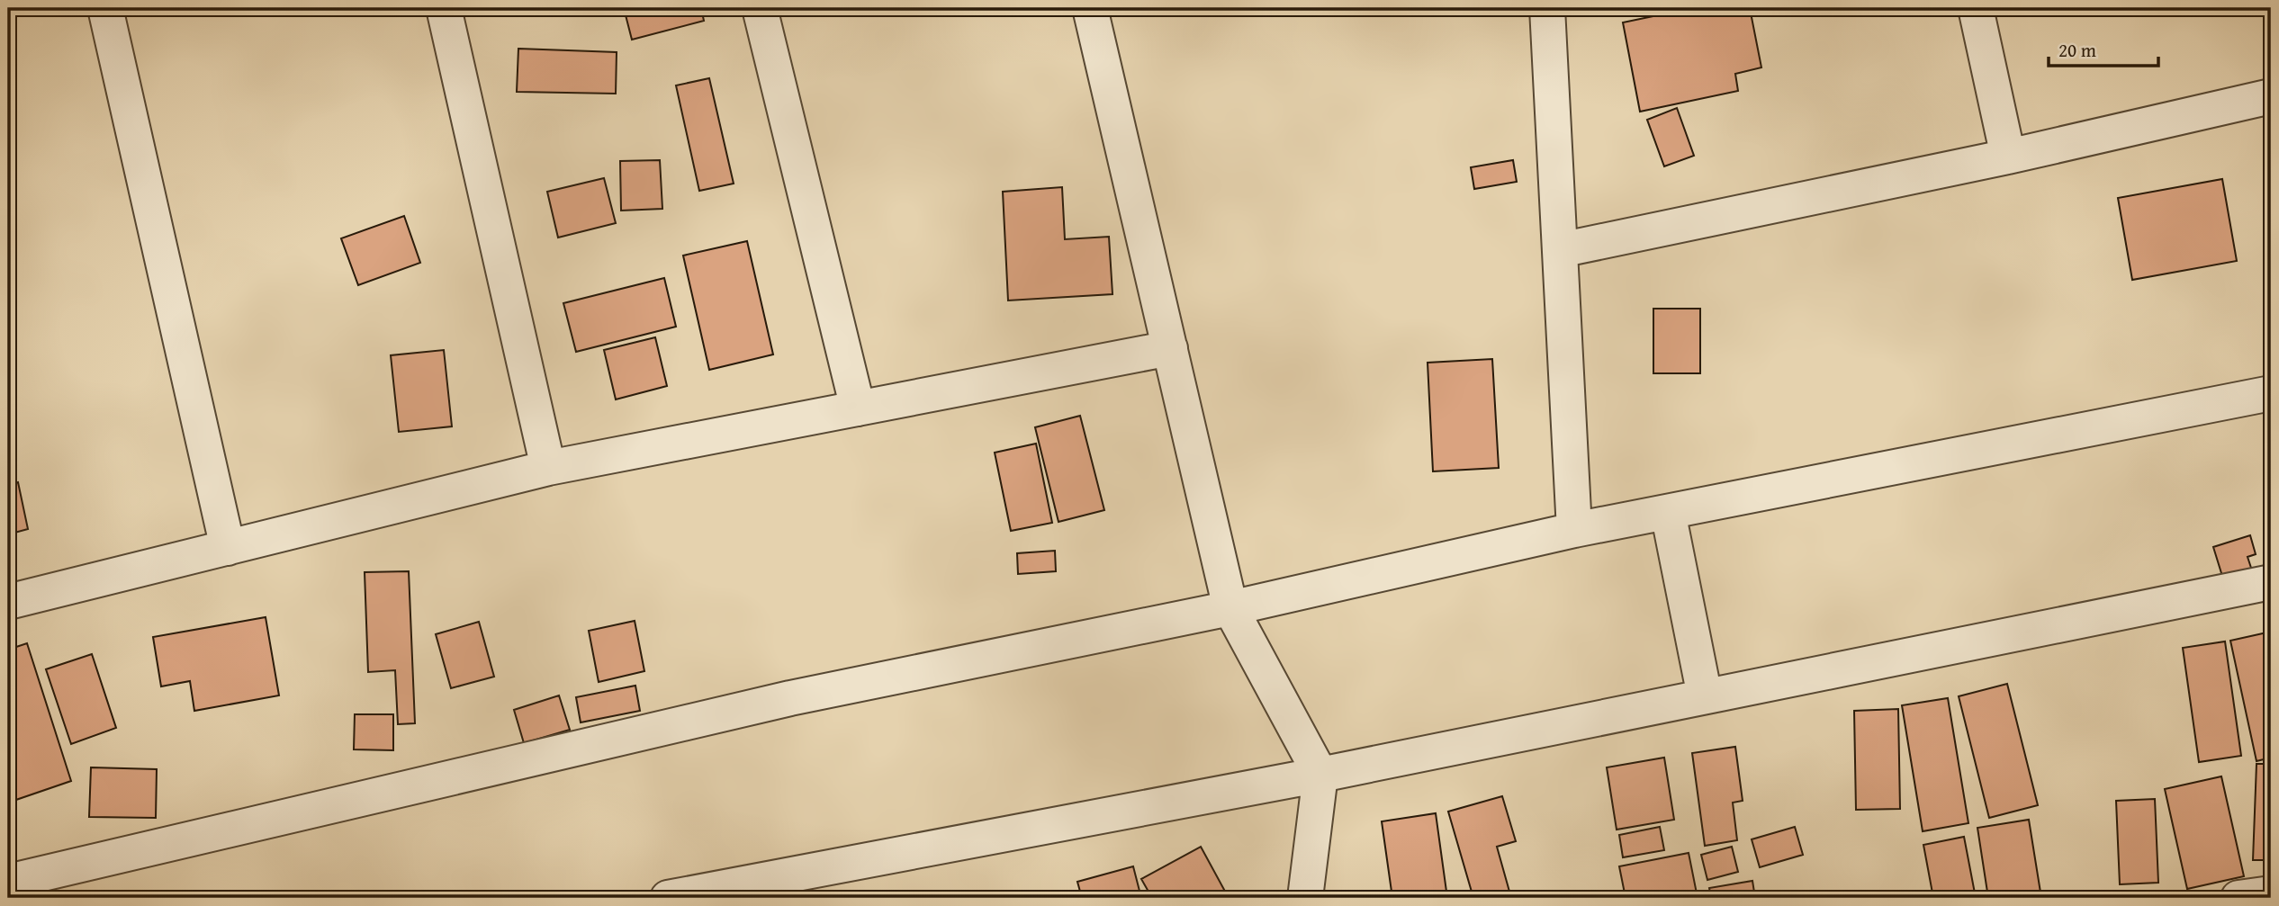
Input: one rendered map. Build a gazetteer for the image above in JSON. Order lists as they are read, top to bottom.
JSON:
{
  "scale_bar": "20 m"
}
